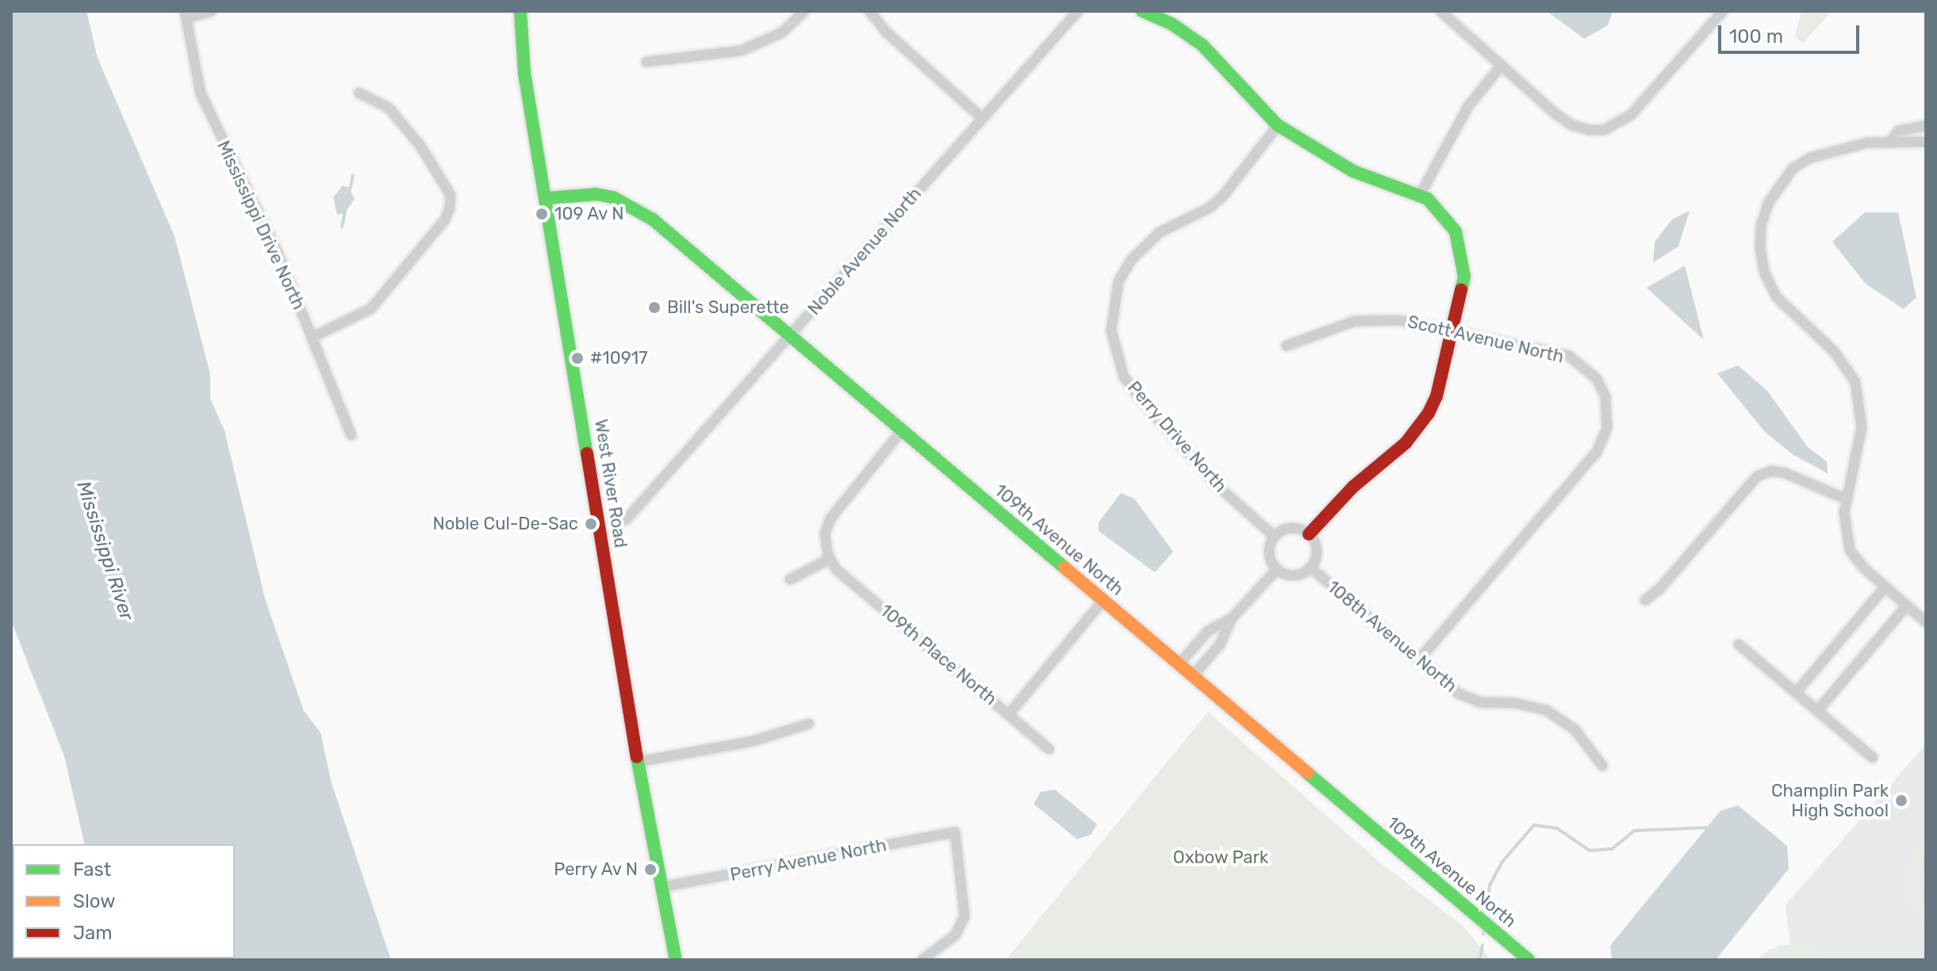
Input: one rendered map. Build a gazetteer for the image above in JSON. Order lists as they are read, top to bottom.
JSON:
{
  "streets": {
    "street": [
      "Mississippi Drive North",
      "Noble Avenue North",
      "Scott Avenue North",
      "Perry Drive North",
      "West River Road",
      "109th Avenue North",
      "108th Avenue North",
      "109th Place North",
      "Perry Avenue North"
    ]
  },
  "crossings": [
    ["Noble Avenue North", "109th Avenue North"],
    ["Scott Avenue North", "108th Avenue North"],
    ["Perry Drive North", "108th Avenue North"],
    ["West River Road", "109th Avenue North"],
    ["West River Road", "Perry Avenue North"]
  ],
  "water": ["Mississippi River"],
  "parks": ["Oxbow Park"],
  "places": [
    "109 Av N",
    "Bill's Superette",
    "#10917",
    "Noble Cul-De-Sac",
    "Champlin Park High School",
    "Perry Av N"
  ],
  "legend": ["Fast", "Slow", "Jam"],
  "scale_bar": "100 m"
}
